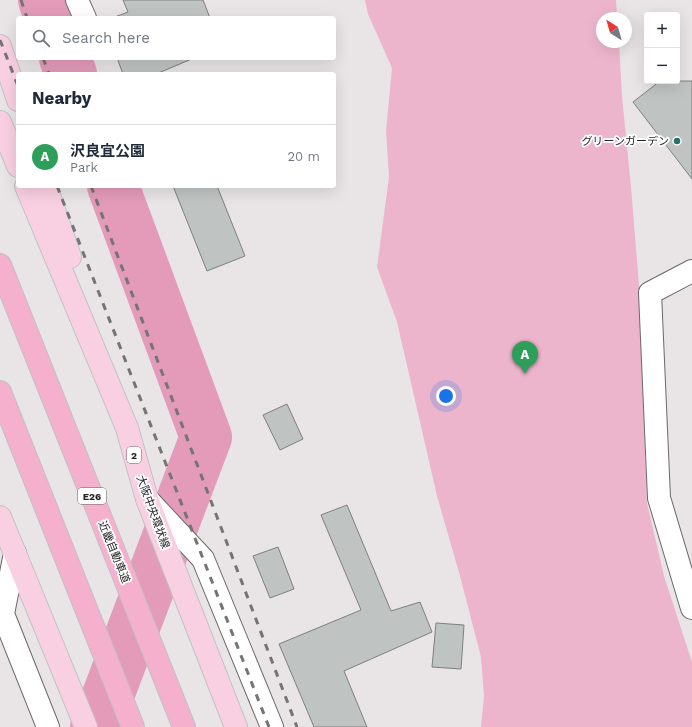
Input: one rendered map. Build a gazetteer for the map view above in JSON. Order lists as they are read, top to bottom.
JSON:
{
  "streets": {
    "highway": ["E26", "近畿自動車道"],
    "main road": ["2", "大阪中央環状線"]
  },
  "places": ["グリーンガーデン"],
  "north": "top left",
  "page": {
    "map_buttons": ["+", "−"],
    "search": "Search here",
    "heading": "Nearby",
    "list": [
      {
        "mark": "A",
        "name": "沢良宜公園",
        "note": "Park",
        "value": "20 m"
      }
    ],
    "pins": "A"
  }
}
